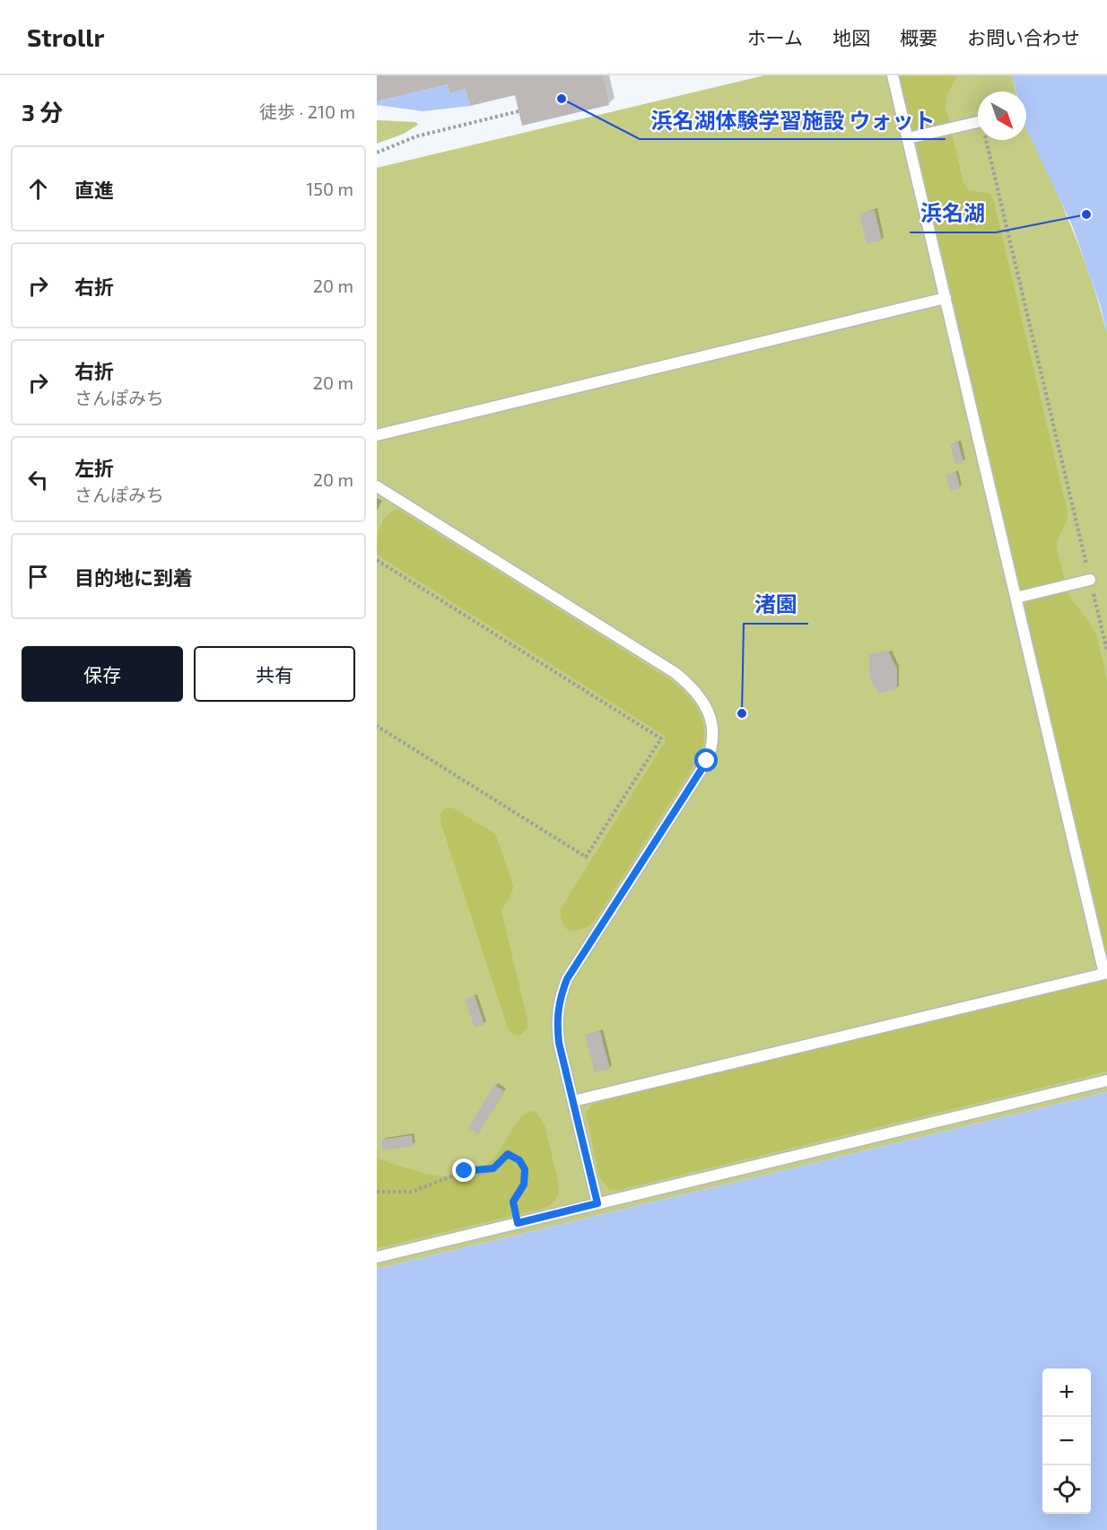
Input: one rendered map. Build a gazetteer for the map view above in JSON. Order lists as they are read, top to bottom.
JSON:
{
  "places": ["浜名湖体験学習施設 ウォット", "浜名湖", "渚園"],
  "north": "bottom right",
  "page": {
    "header": "Strollr",
    "nav": [
      "ホーム",
      "地図",
      "概要",
      "お問い合わせ"
    ],
    "heading": ["3 分", "徒歩 · 210 m"],
    "list": [
      ["直進", "150 m"],
      ["右折", "20 m"],
      ["右折", "さんぽみち", "20 m"],
      ["左折", "さんぽみち", "20 m"],
      "目的地に到着"
    ],
    "buttons": ["保存", "共有"],
    "map_buttons": ["+", "−"]
  }
}
